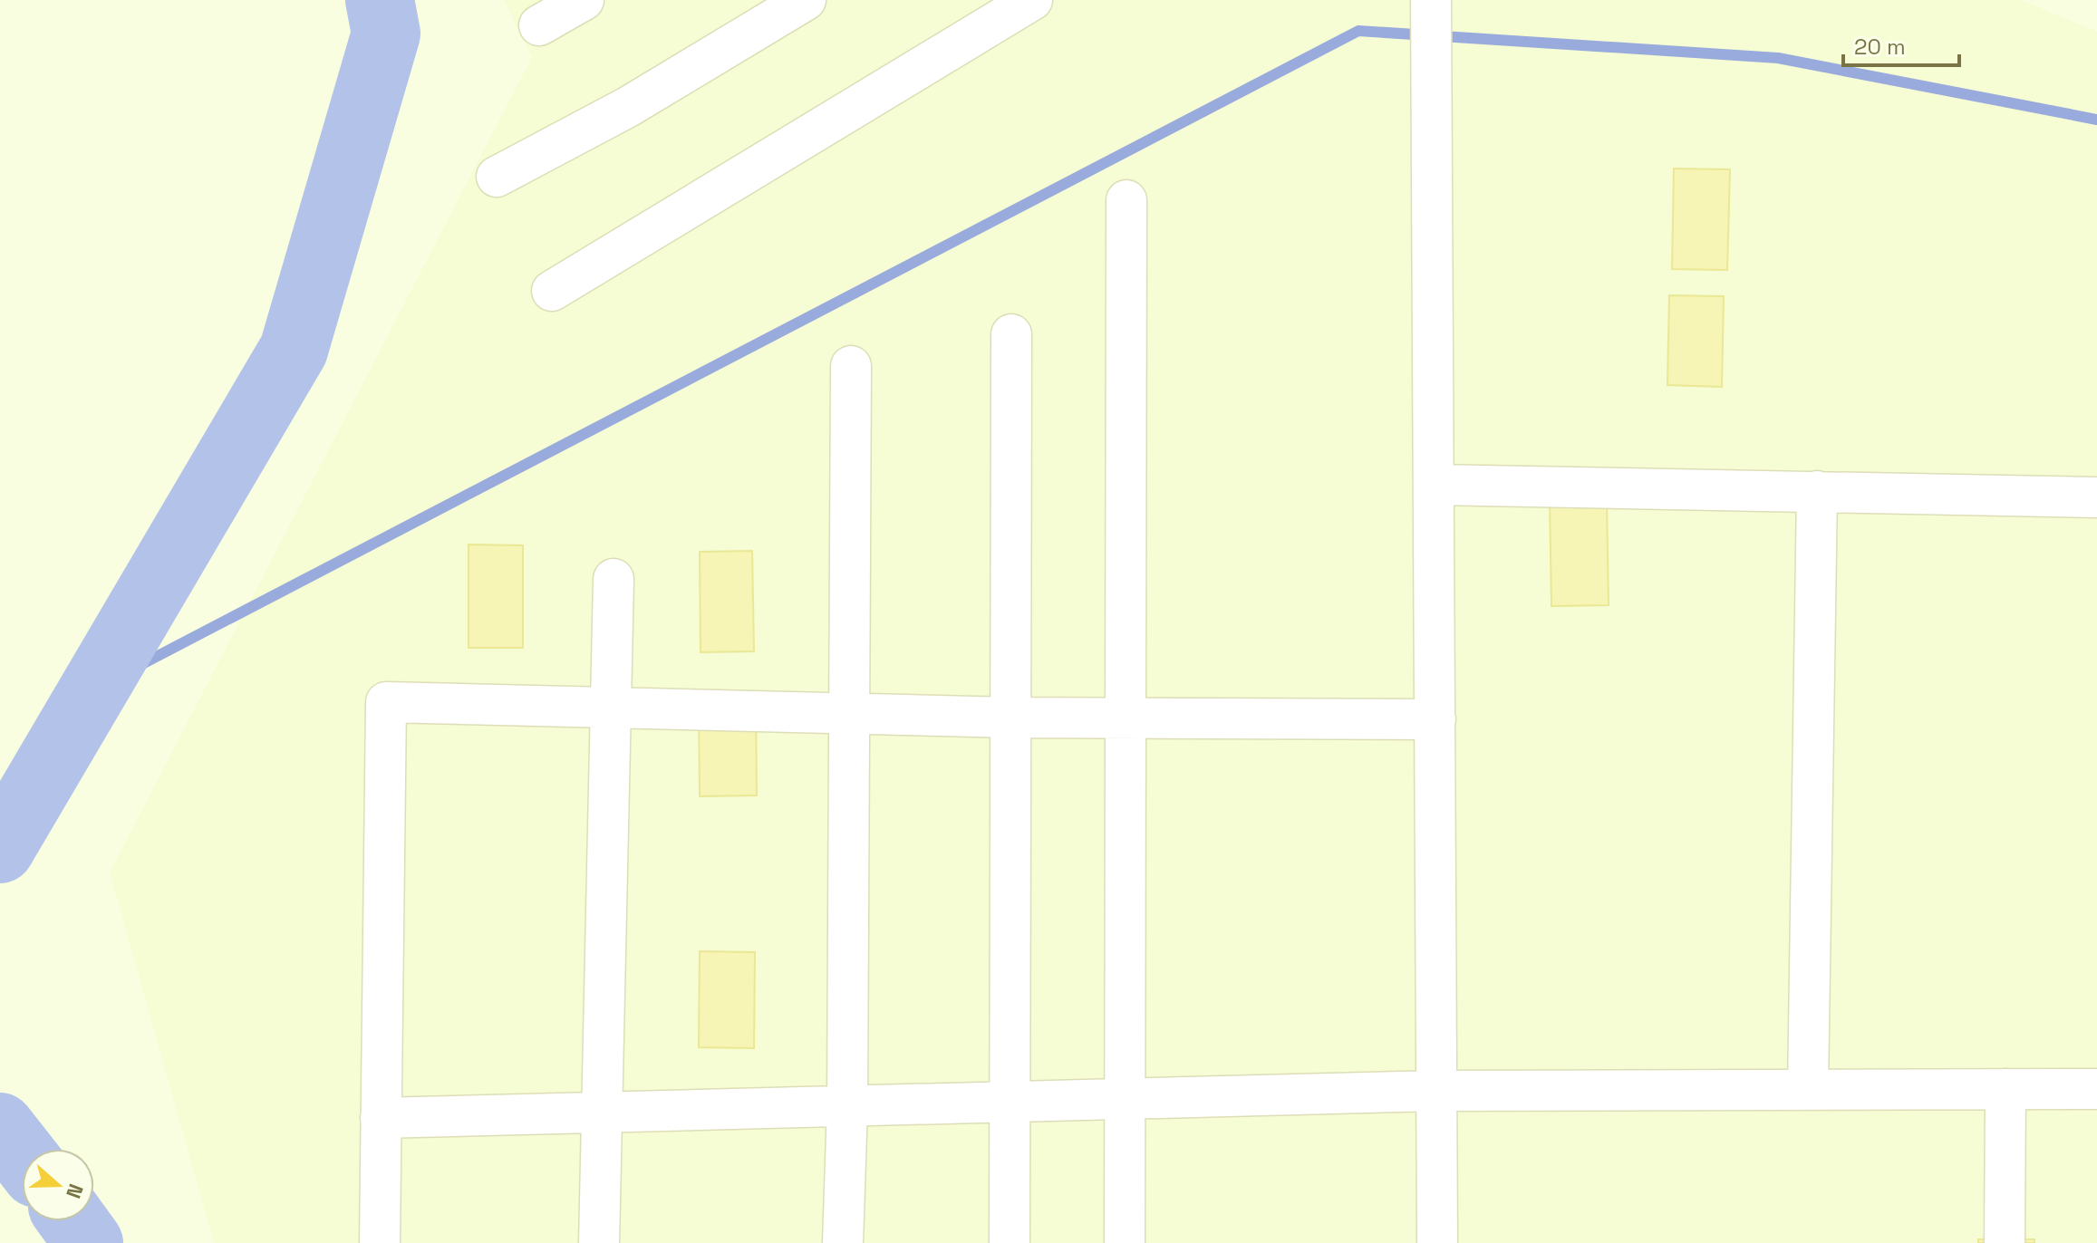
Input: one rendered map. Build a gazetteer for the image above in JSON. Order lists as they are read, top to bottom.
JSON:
{
  "scale_bar": "20 m",
  "north": "right"
}
